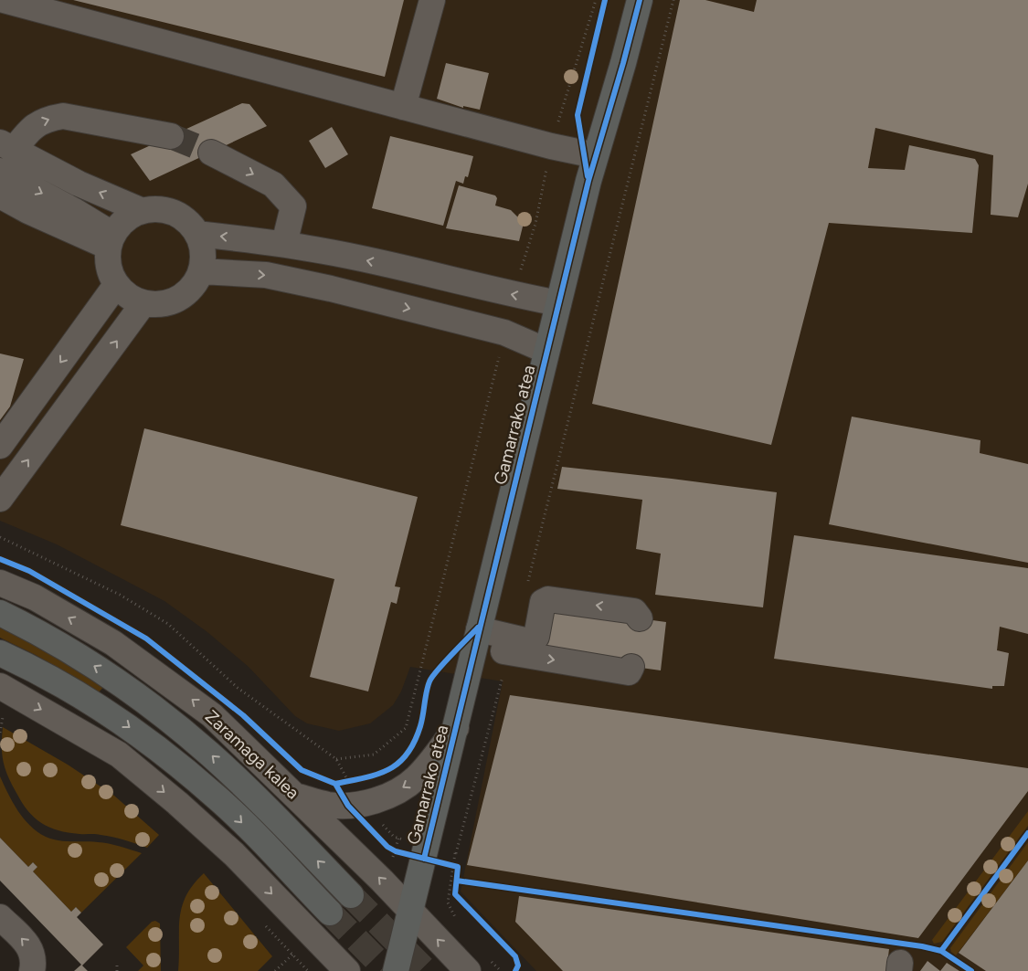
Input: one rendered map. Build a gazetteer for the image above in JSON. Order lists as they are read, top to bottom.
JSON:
{
  "streets": {
    "main road": ["Gamarrako atea", "Zaramaga kalea"]
  },
  "crossings": [
    ["Gamarrako atea", "Zaramaga kalea"]
  ]
}
